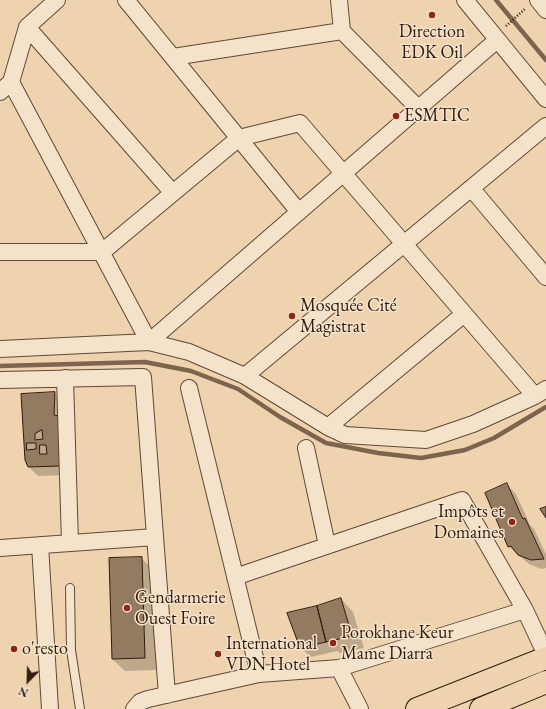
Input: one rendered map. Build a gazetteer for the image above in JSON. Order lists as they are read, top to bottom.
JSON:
{
  "places": [
    "Direction EDK Oil",
    "ESMTIC",
    "Mosquée Cité Magistrat",
    "Impôts et Domaines",
    "Gendarmerie Ouest Foire",
    "Porokhane Keur Mame Diarra",
    "o'resto",
    "International VDN Hotel"
  ],
  "north": "bottom left"
}
